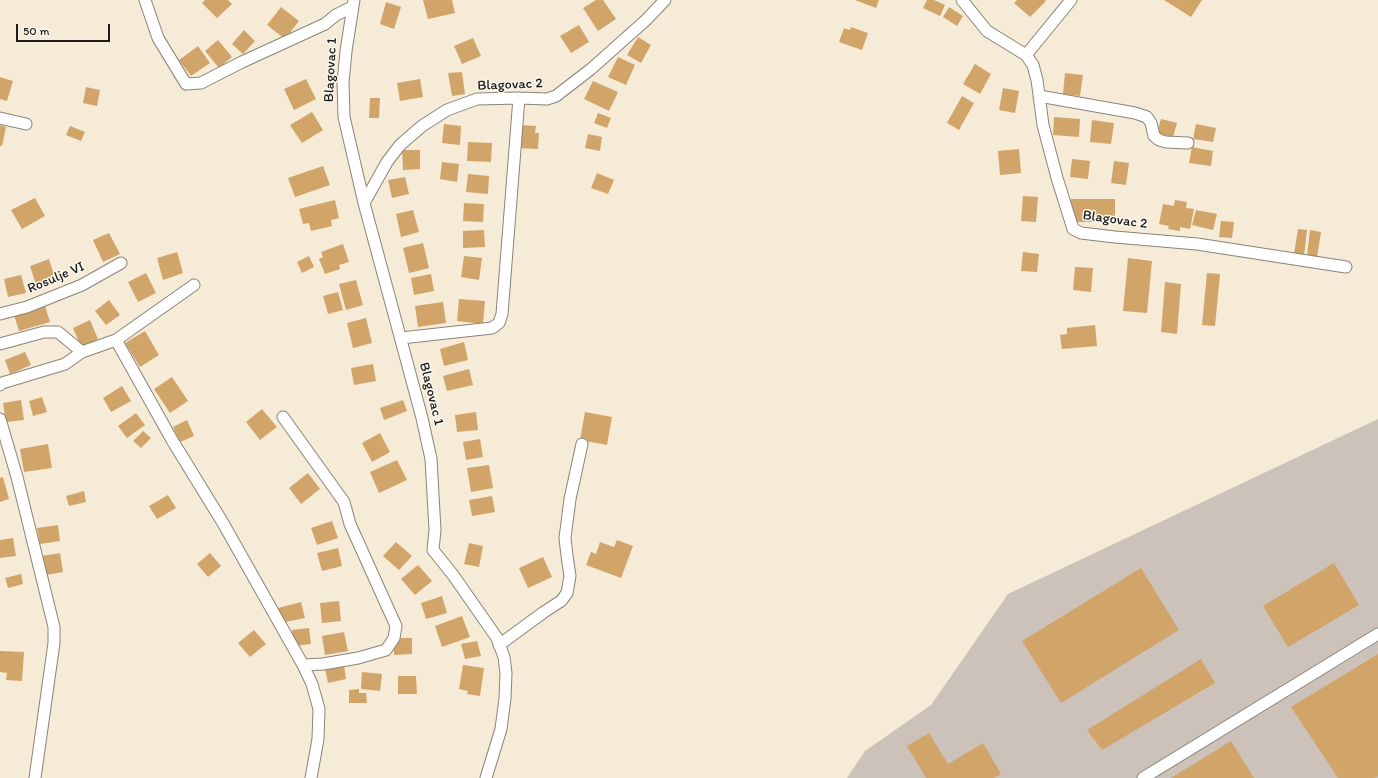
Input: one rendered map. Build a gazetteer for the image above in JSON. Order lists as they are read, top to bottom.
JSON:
{
  "streets": {
    "street": ["Blagovac 1", "Blagovac 2", "Rosulje VI"]
  },
  "crossings": [
    ["Blagovac 1", "Blagovac 2"]
  ],
  "scale_bar": "50 m"
}
